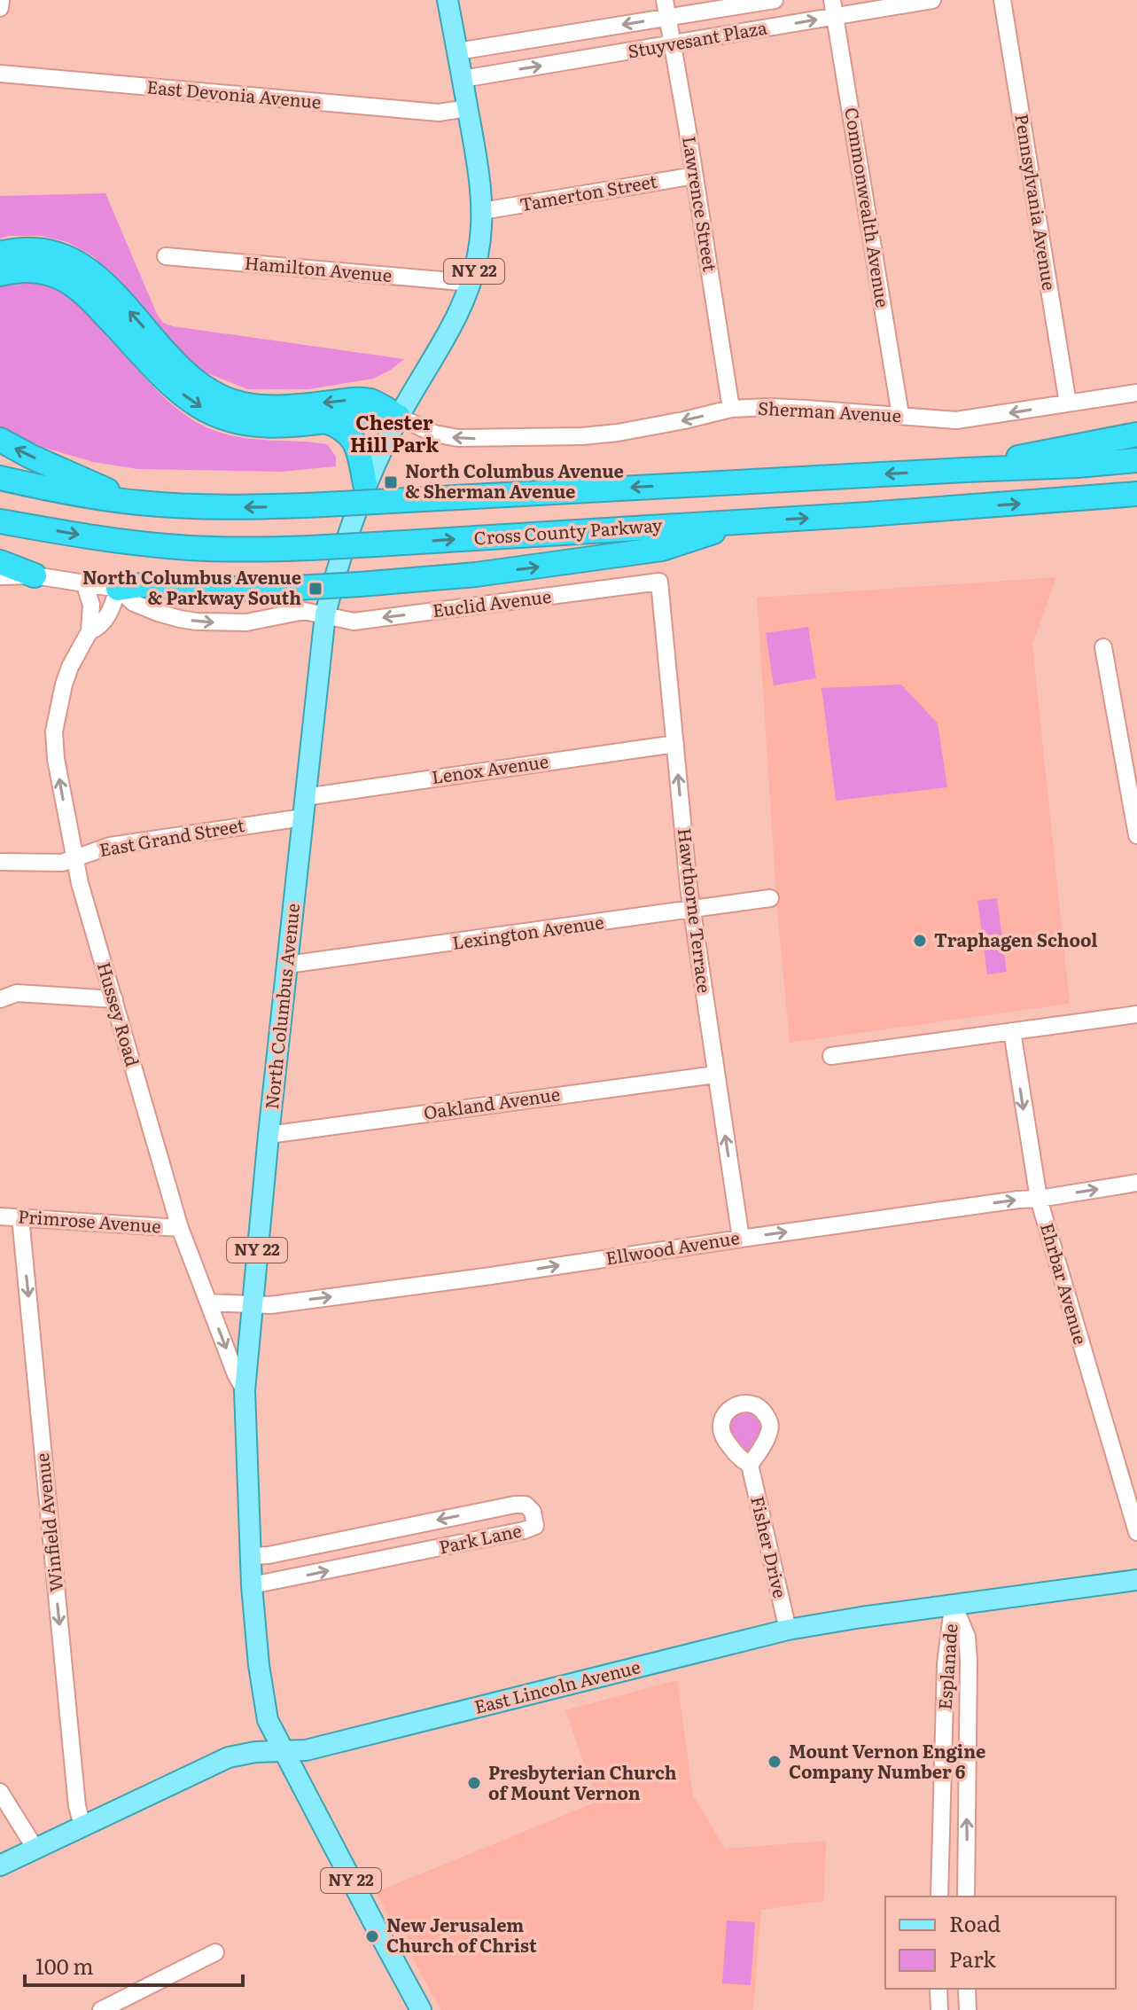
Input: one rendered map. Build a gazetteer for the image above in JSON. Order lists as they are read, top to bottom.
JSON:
{
  "streets": {
    "highway": ["Cross County Parkway"],
    "main road": ["NY 22", "North Columbus Avenue", "East Lincoln Avenue"],
    "street": [
      "Stuyvesant Plaza",
      "East Devonia Avenue",
      "Tamerton Street",
      "Pennsylvania Avenue",
      "Lawrence Street",
      "Commonwealth Avenue",
      "Hamilton Avenue",
      "Sherman Avenue",
      "Euclid Avenue",
      "Lenox Avenue",
      "East Grand Street",
      "Hawthorne Terrace",
      "Lexington Avenue",
      "Hussey Road",
      "Oakland Avenue",
      "Primrose Avenue",
      "Ellwood Avenue",
      "Ehrbar Avenue",
      "Winfield Avenue",
      "Park Lane",
      "Fisher Drive",
      "Esplanade"
    ]
  },
  "crossings": [
    ["Stuyvesant Plaza", "Lawrence Street"],
    ["Stuyvesant Plaza", "Commonwealth Avenue"],
    ["Stuyvesant Plaza", "North Columbus Avenue"],
    ["East Devonia Avenue", "North Columbus Avenue"],
    ["Tamerton Street", "Lawrence Street"],
    ["Tamerton Street", "North Columbus Avenue"],
    ["Pennsylvania Avenue", "Sherman Avenue"],
    ["Lawrence Street", "Sherman Avenue"],
    ["Commonwealth Avenue", "Sherman Avenue"],
    ["Hamilton Avenue", "North Columbus Avenue"],
    ["Sherman Avenue", "North Columbus Avenue"],
    ["Euclid Avenue", "Hawthorne Terrace"],
    ["Euclid Avenue", "North Columbus Avenue"],
    ["Euclid Avenue", "Hussey Road"],
    ["Lenox Avenue", "East Grand Street"],
    ["Lenox Avenue", "Hawthorne Terrace"],
    ["Lenox Avenue", "North Columbus Avenue"],
    ["East Grand Street", "North Columbus Avenue"],
    ["East Grand Street", "Hussey Road"],
    ["Hawthorne Terrace", "Lexington Avenue"],
    ["Hawthorne Terrace", "Oakland Avenue"],
    ["Hawthorne Terrace", "Ellwood Avenue"],
    ["Lexington Avenue", "North Columbus Avenue"],
    ["North Columbus Avenue", "Hussey Road"],
    ["North Columbus Avenue", "Oakland Avenue"],
    ["North Columbus Avenue", "Ellwood Avenue"],
    ["North Columbus Avenue", "Park Lane"],
    ["North Columbus Avenue", "East Lincoln Avenue"],
    ["Hussey Road", "Primrose Avenue"],
    ["Hussey Road", "Ellwood Avenue"],
    ["Primrose Avenue", "Winfield Avenue"],
    ["Ellwood Avenue", "Ehrbar Avenue"],
    ["Winfield Avenue", "East Lincoln Avenue"],
    ["Fisher Drive", "East Lincoln Avenue"],
    ["Esplanade", "East Lincoln Avenue"]
  ],
  "one_way": [
    "Sherman Avenue",
    "Hawthorne Terrace",
    "Ellwood Avenue",
    "Winfield Avenue"
  ],
  "districts": ["Chester Hill Park"],
  "places": {
    "transit": ["North Columbus Avenue & Sherman Avenue", "North Columbus Avenue & Parkway South"],
    "other": [
      "Traphagen School",
      "Mount Vernon Engine Company Number 6",
      "Presbyterian Church of Mount Vernon",
      "New Jerusalem Church of Christ"
    ]
  },
  "legend": ["Road", "Park"],
  "scale_bar": "100 m"
}
